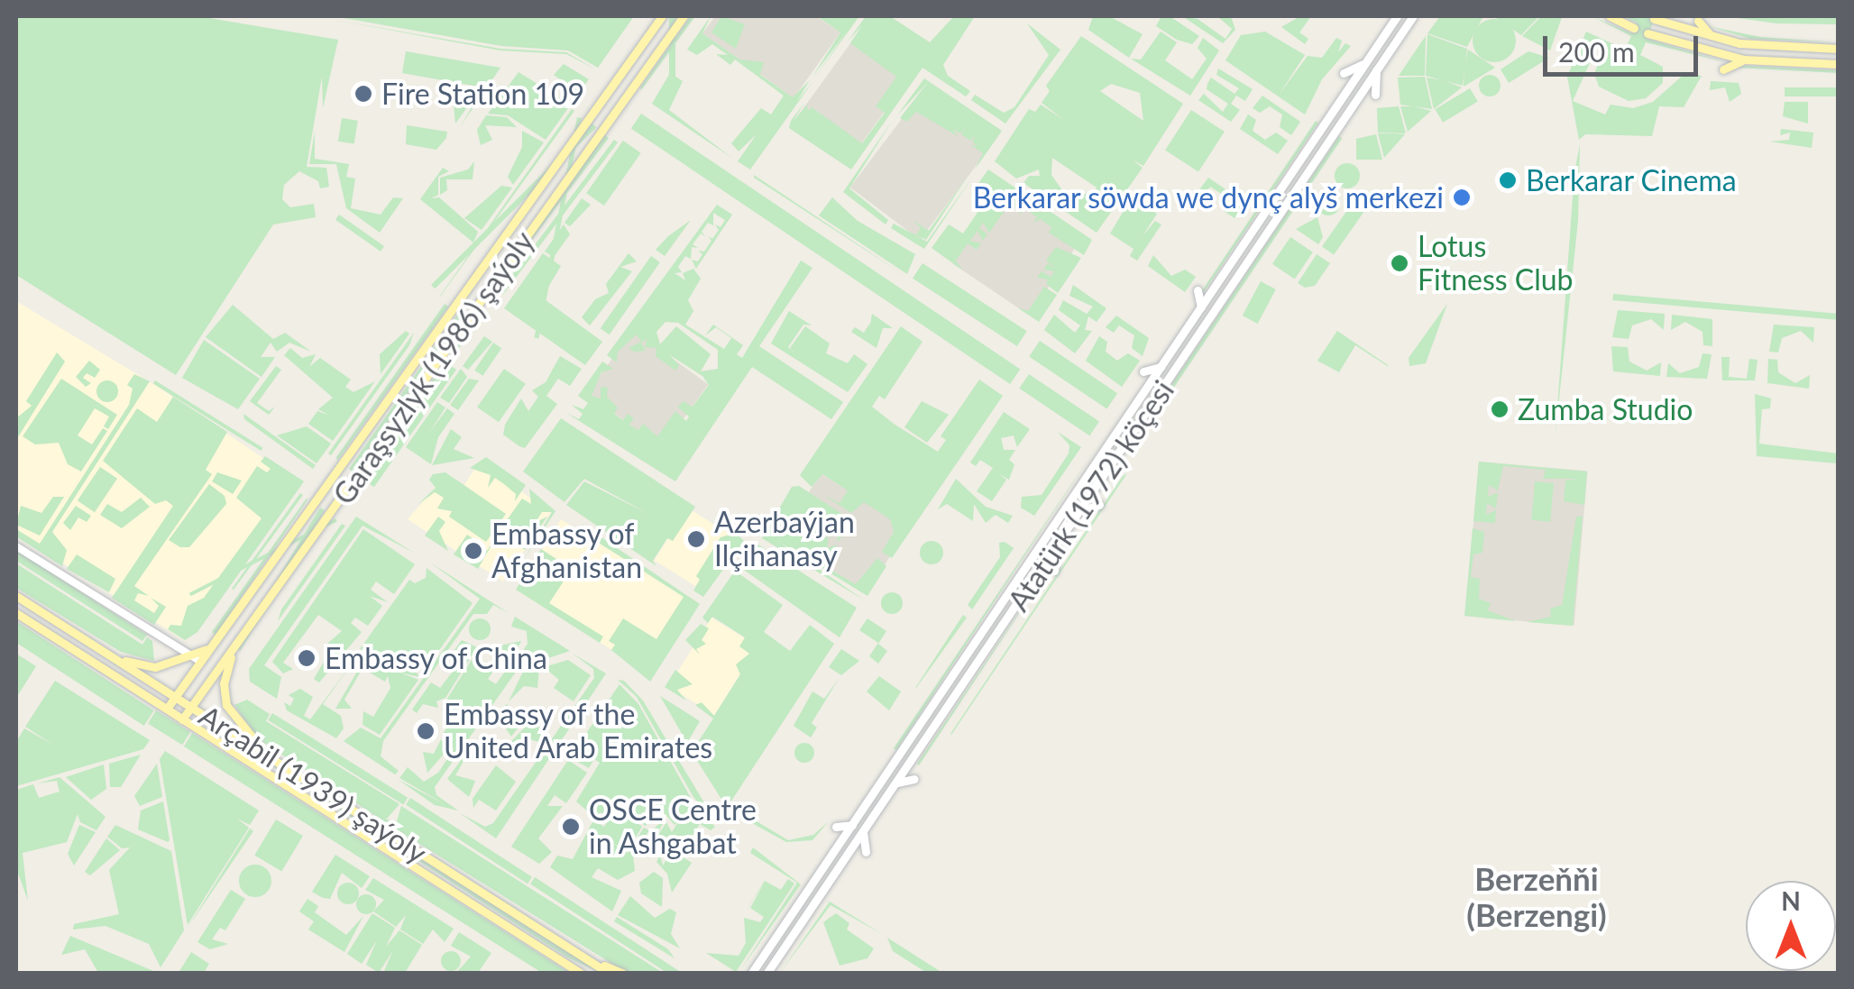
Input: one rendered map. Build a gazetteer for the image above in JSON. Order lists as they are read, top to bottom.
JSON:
{
  "streets": {
    "main road": ["Garaşsyzlyk (1986) şaýoly", "Atatürk (1972) köçesi", "Arçabil (1939) şaýoly"]
  },
  "crossings": [
    ["Garaşsyzlyk (1986) şaýoly", "Arçabil (1939) şaýoly"]
  ],
  "districts": ["Berzeňňi (Berzengi)"],
  "places": [
    "Fire Station 109",
    "Berkarar Cinema",
    "Berkarar söwda we dynç alyš merkezi",
    "Lotus Fitness Club",
    "Zumba Studio",
    "Azerbaýjan Ilçihanasy",
    "Embassy of Afghanistan",
    "Embassy of China",
    "Embassy of the United Arab Emirates",
    "OSCE Centre in Ashgabat"
  ],
  "scale_bar": "200 m",
  "north": "top"
}
